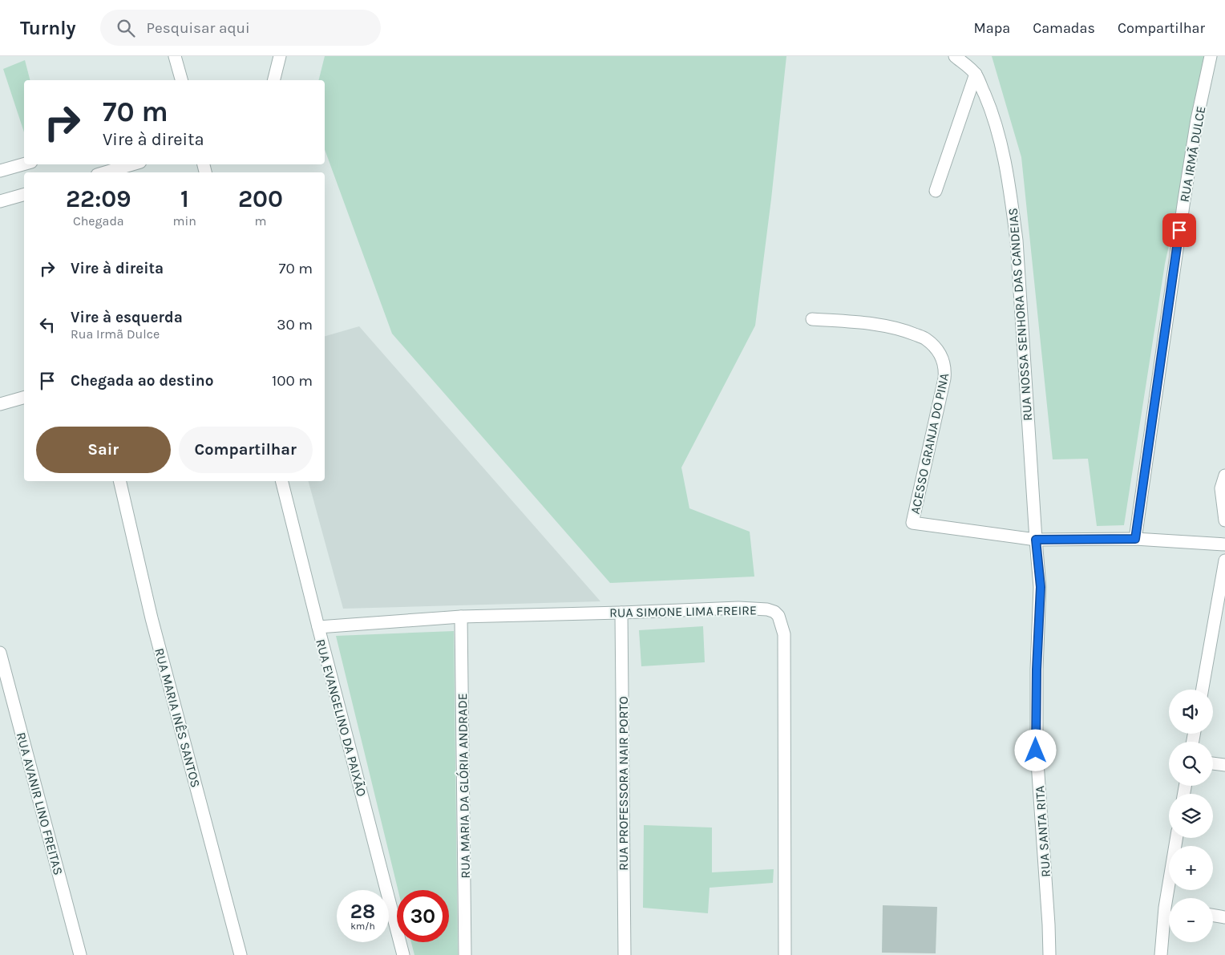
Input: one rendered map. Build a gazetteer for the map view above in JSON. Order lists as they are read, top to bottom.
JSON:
{
  "streets": {
    "street": [
      "RUA IRMÃ DULCE",
      "RUA NOSSA SENHORA DAS CANDEIAS",
      "ACESSO GRANJA DO PINA",
      "RUA SIMONE LIMA FREIRE",
      "RUA MARIA INÊS SANTOS",
      "RUA EVANGELINO DA PAIXÃO",
      "RUA PROFESSORA NAIR PORTO",
      "RUA MARIA DA GLÓRIA ANDRADE",
      "RUA AVANIR LINO FREITAS",
      "RUA SANTA RITA"
    ]
  },
  "crossings": [
    ["RUA NOSSA SENHORA DAS CANDEIAS", "ACESSO GRANJA DO PINA"],
    ["RUA NOSSA SENHORA DAS CANDEIAS", "RUA SANTA RITA"],
    ["ACESSO GRANJA DO PINA", "RUA SANTA RITA"],
    ["RUA SIMONE LIMA FREIRE", "RUA EVANGELINO DA PAIXÃO"],
    ["RUA SIMONE LIMA FREIRE", "RUA PROFESSORA NAIR PORTO"],
    ["RUA SIMONE LIMA FREIRE", "RUA MARIA DA GLÓRIA ANDRADE"]
  ],
  "page": {
    "header": "Turnly",
    "search": "Pesquisar aqui",
    "nav": ["Mapa", "Camadas", "Compartilhar"],
    "turn": ["70 m", "Vire à direita"],
    "eta": [
      "22:09",
      "Chegada",
      "1",
      "min",
      "200",
      "m"
    ],
    "list": [
      {
        "name": "Vire à direita",
        "value": "70 m"
      },
      {
        "name": "Vire à esquerda",
        "note": "Rua Irmã Dulce",
        "value": "30 m"
      },
      {
        "name": "Chegada ao destino",
        "value": "100 m"
      }
    ],
    "buttons": ["Sair", "Compartilhar"],
    "map_buttons": ["+", "−"],
    "speed": "28 km/h",
    "limit": "30"
  }
}
